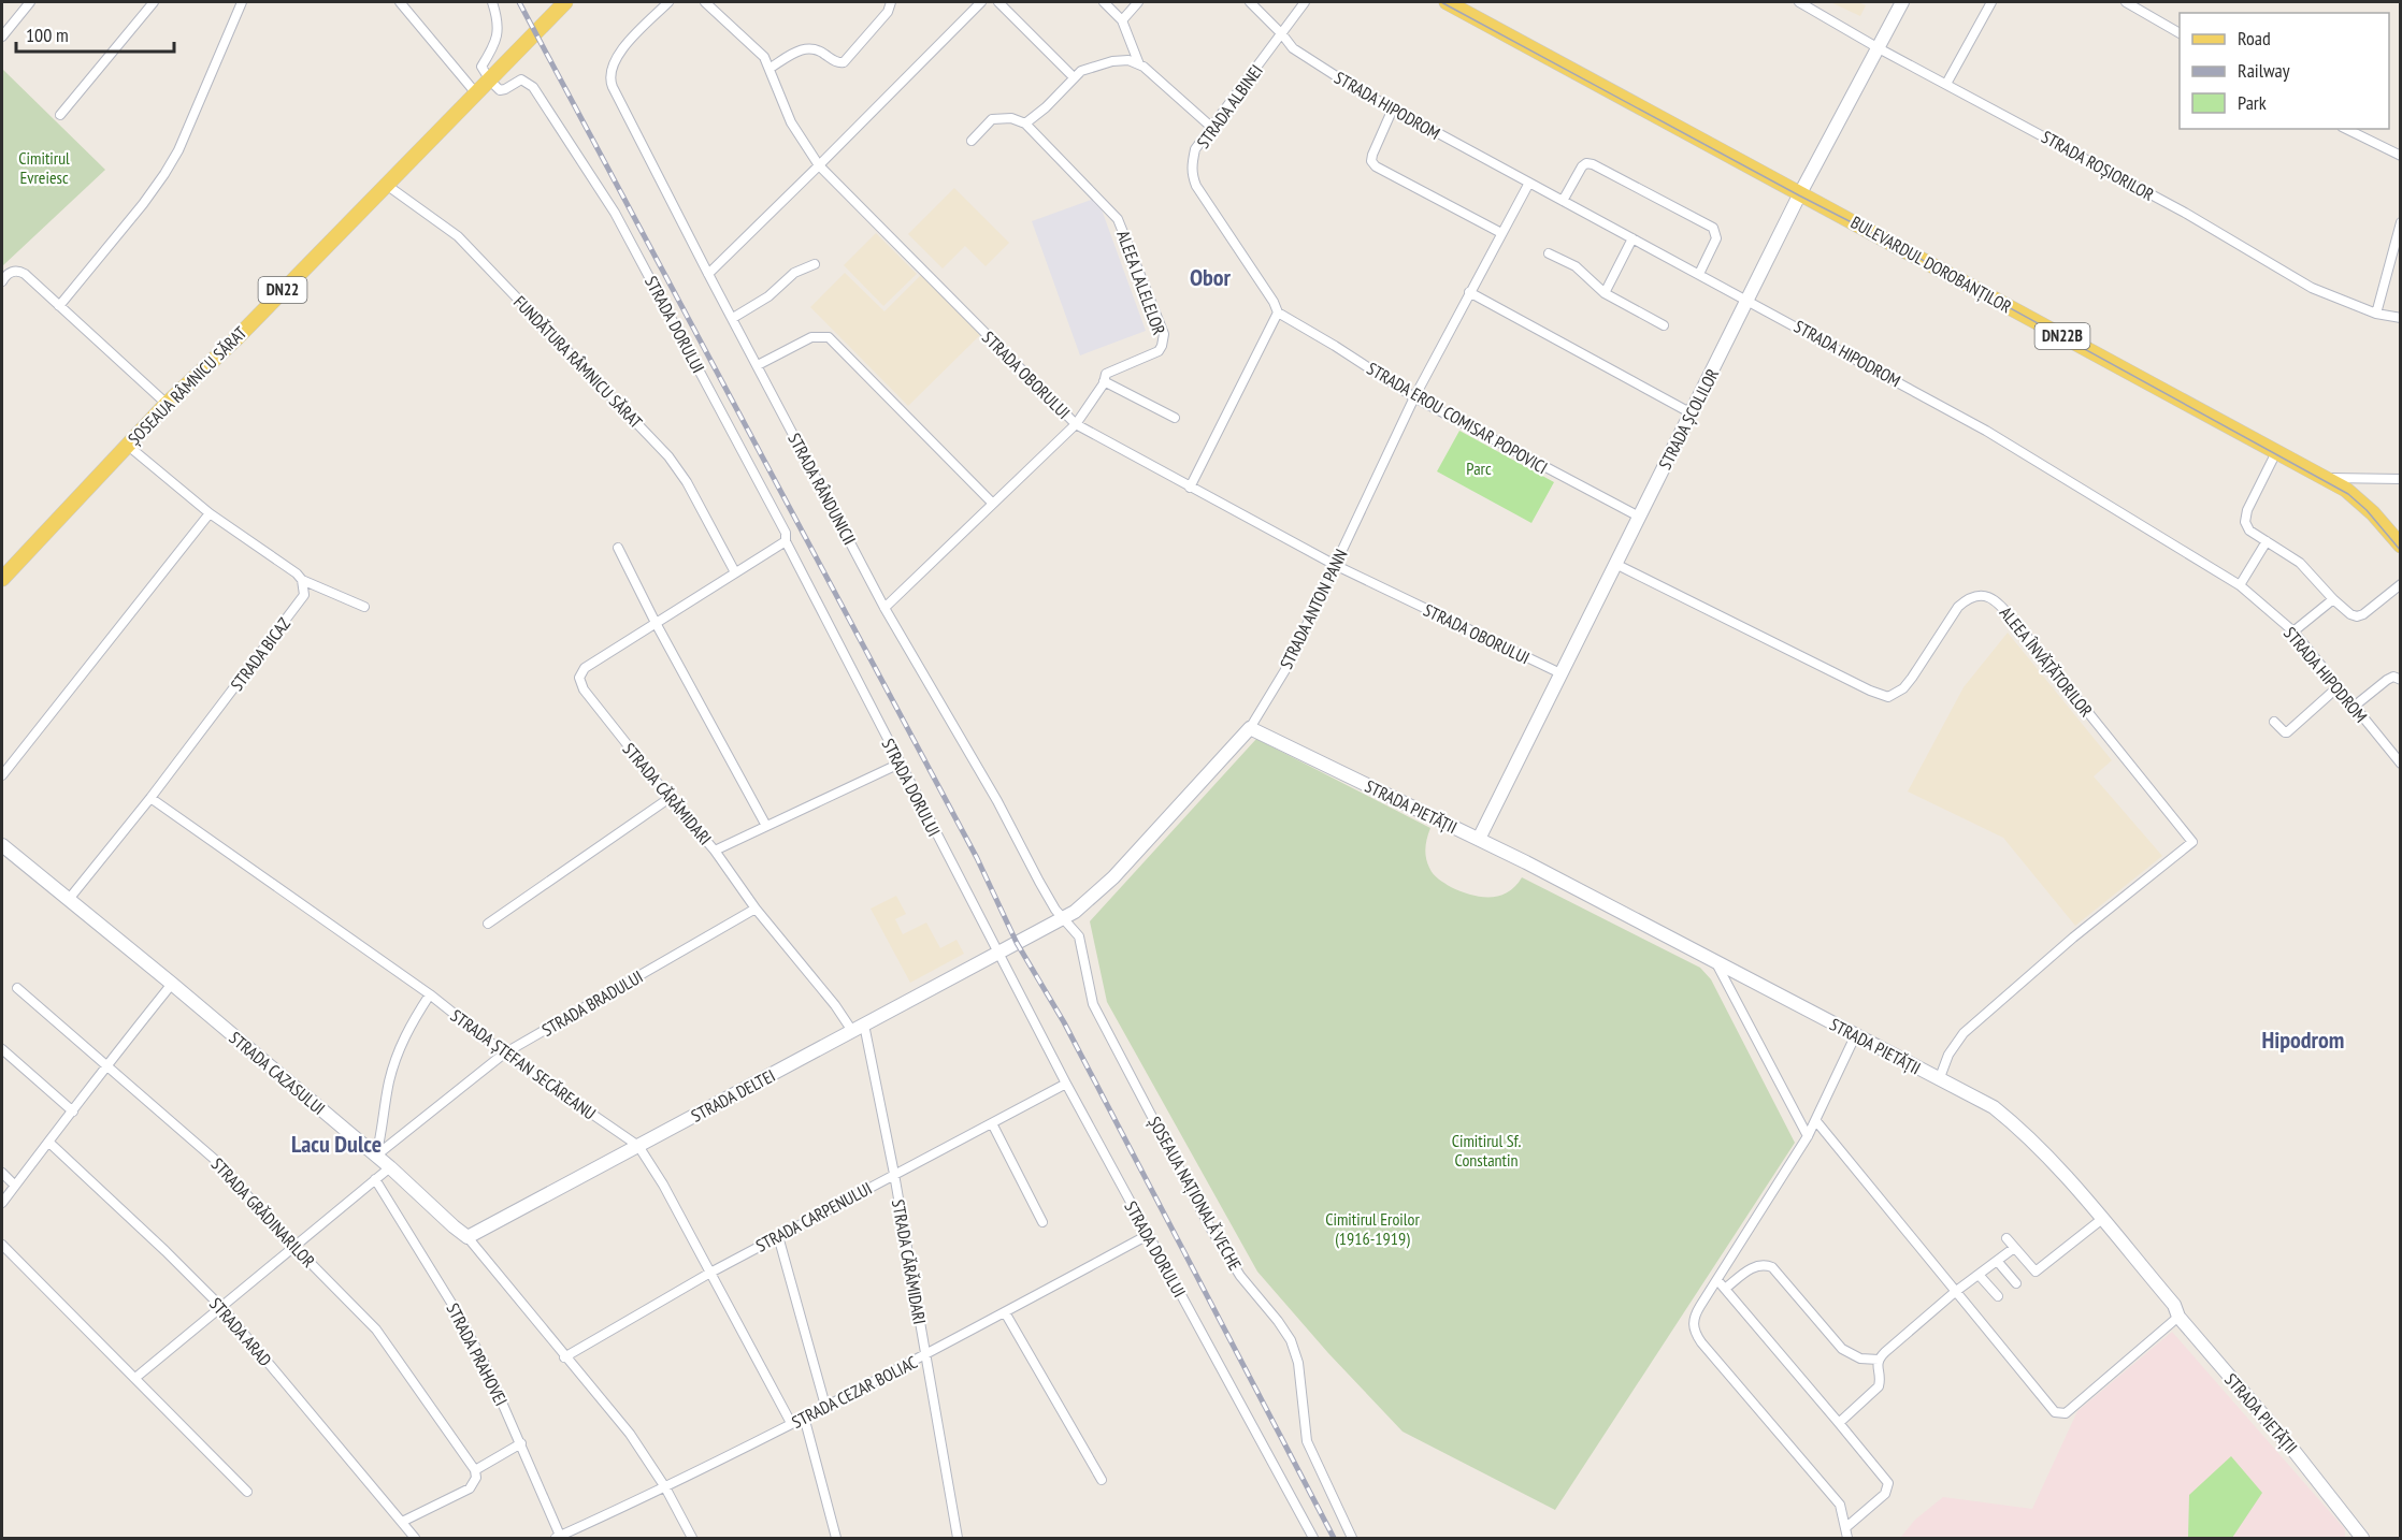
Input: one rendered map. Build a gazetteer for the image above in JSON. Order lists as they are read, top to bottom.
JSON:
{
  "streets": {
    "main road": [
      "BULEVARDUL DOROBANȚILOR",
      "DN22",
      "DN22B",
      "ȘOSEAUA RÂMNICU SĂRAT"
    ],
    "street": [
      "STRADA HIPODROM",
      "STRADA ALBINEI",
      "STRADA ROȘIORILOR",
      "ALEEA LALELELOR",
      "STRADA DORULUI",
      "FUNDĂTURA RÂMNICU SĂRAT",
      "STRADA OBORULUI",
      "STRADA EROU COMISAR POPOVICI",
      "STRADA ȘCOLILOR",
      "STRADA RÂNDUNICII",
      "STRADA ANTON PANN",
      "STRADA BICAZ",
      "ALEEA ÎNVĂȚĂTORILOR",
      "STRADA CĂRĂMIDARI",
      "STRADA PIETĂȚII",
      "STRADA BRADULUI",
      "STRADA ȘTEFAN SECĂREANU",
      "STRADA CAZASULUI",
      "STRADA DELTEI",
      "ȘOSEAUA NAȚIONALĂ VECHE",
      "STRADA GRĂDINARILOR",
      "STRADA CARPENULUI",
      "STRADA ARAD",
      "STRADA PRAHOVEI",
      "STRADA CEZAR BOLIAC"
    ]
  },
  "crossings": [
    ["STRADA HIPODROM", "STRADA ALBINEI"],
    ["STRADA HIPODROM", "STRADA ȘCOLILOR"],
    ["STRADA HIPODROM", "STRADA ANTON PANN"],
    ["STRADA ALBINEI", "STRADA EROU COMISAR POPOVICI"],
    ["STRADA ROȘIORILOR", "STRADA ȘCOLILOR"],
    ["BULEVARDUL DOROBANȚILOR", "STRADA ȘCOLILOR"],
    ["ALEEA LALELELOR", "STRADA OBORULUI"],
    ["ALEEA LALELELOR", "STRADA RÂNDUNICII"],
    ["STRADA DORULUI", "ȘOSEAUA RÂMNICU SĂRAT"],
    ["STRADA DORULUI", "STRADA ANTON PANN"],
    ["STRADA DORULUI", "STRADA DELTEI"],
    ["STRADA DORULUI", "STRADA CARPENULUI"],
    ["STRADA DORULUI", "STRADA CEZAR BOLIAC"],
    ["FUNDĂTURA RÂMNICU SĂRAT", "ȘOSEAUA RÂMNICU SĂRAT"],
    ["STRADA OBORULUI", "STRADA ȘCOLILOR"],
    ["STRADA OBORULUI", "STRADA ANTON PANN"],
    ["STRADA EROU COMISAR POPOVICI", "STRADA ȘCOLILOR"],
    ["STRADA EROU COMISAR POPOVICI", "STRADA ANTON PANN"],
    ["STRADA ȘCOLILOR", "ALEEA ÎNVĂȚĂTORILOR"],
    ["STRADA ȘCOLILOR", "STRADA PIETĂȚII"],
    ["STRADA RÂNDUNICII", "STRADA ANTON PANN"],
    ["STRADA RÂNDUNICII", "ȘOSEAUA NAȚIONALĂ VECHE"],
    ["STRADA ANTON PANN", "STRADA PIETĂȚII"],
    ["STRADA ANTON PANN", "STRADA DELTEI"],
    ["STRADA ANTON PANN", "ȘOSEAUA NAȚIONALĂ VECHE"],
    ["STRADA BICAZ", "STRADA ȘTEFAN SECĂREANU"],
    ["STRADA BICAZ", "STRADA CAZASULUI"],
    ["ALEEA ÎNVĂȚĂTORILOR", "STRADA PIETĂȚII"],
    ["STRADA CĂRĂMIDARI", "STRADA BRADULUI"],
    ["STRADA CĂRĂMIDARI", "STRADA DELTEI"],
    ["STRADA CĂRĂMIDARI", "STRADA CARPENULUI"],
    ["STRADA CĂRĂMIDARI", "STRADA CEZAR BOLIAC"],
    ["STRADA BRADULUI", "STRADA ȘTEFAN SECĂREANU"],
    ["STRADA BRADULUI", "STRADA CAZASULUI"],
    ["STRADA ȘTEFAN SECĂREANU", "STRADA DELTEI"],
    ["STRADA ȘTEFAN SECĂREANU", "STRADA CARPENULUI"],
    ["STRADA ȘTEFAN SECĂREANU", "STRADA CEZAR BOLIAC"],
    ["STRADA CAZASULUI", "STRADA DELTEI"],
    ["STRADA CAZASULUI", "STRADA CARPENULUI"],
    ["STRADA CAZASULUI", "STRADA CEZAR BOLIAC"],
    ["STRADA PRAHOVEI", "STRADA CEZAR BOLIAC"]
  ],
  "districts": ["Obor", "Hipodrom", "Lacu Dulce"],
  "parks": [
    "Cimitirul Evreiesc",
    "Parc",
    "Cimitirul Sf. Constantin",
    "Cimitirul Eroilor (1916-1919)"
  ],
  "legend": ["Road", "Railway", "Park"],
  "scale_bar": "100 m"
}
